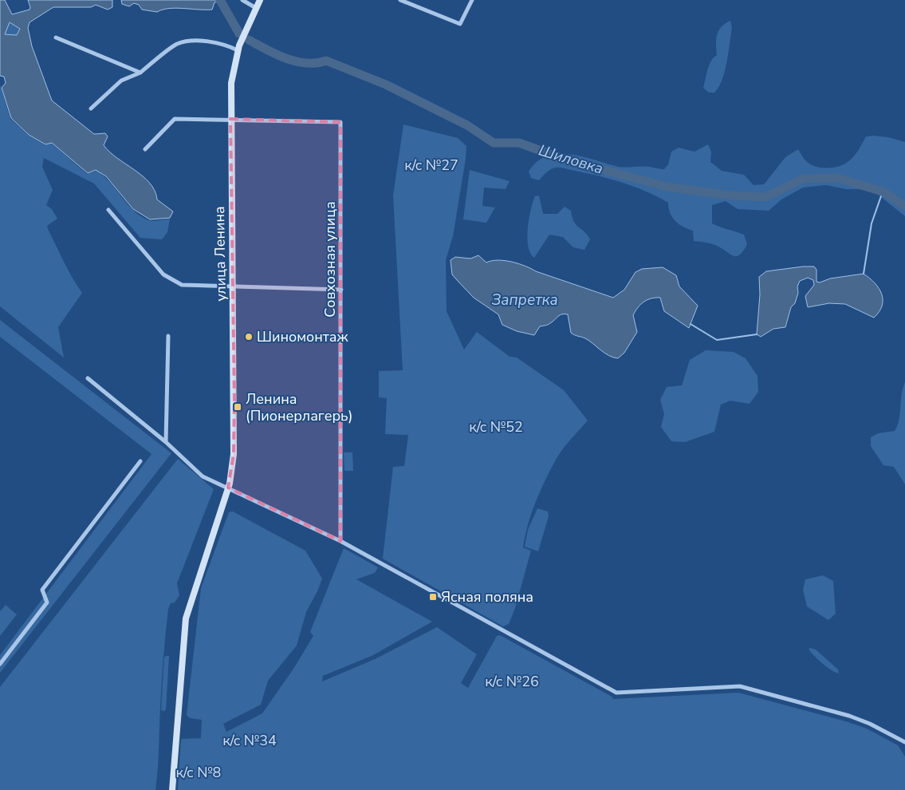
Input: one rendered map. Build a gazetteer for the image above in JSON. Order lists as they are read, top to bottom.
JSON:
{
  "streets": {
    "street": ["улица Ленина", "Совхозная улица"]
  },
  "crossings": [
    ["улица Ленина", "Совхозная улица"]
  ],
  "water": ["Шиловка", "Запретка"],
  "parks": [
    "к/с №27",
    "к/с №52",
    "к/с №26",
    "к/с №34",
    "к/с №8"
  ],
  "places": {
    "other": ["Шиномонтаж"],
    "transit": ["Ленина (Пионерлагерь)", "Ясная поляна"]
  }
}
